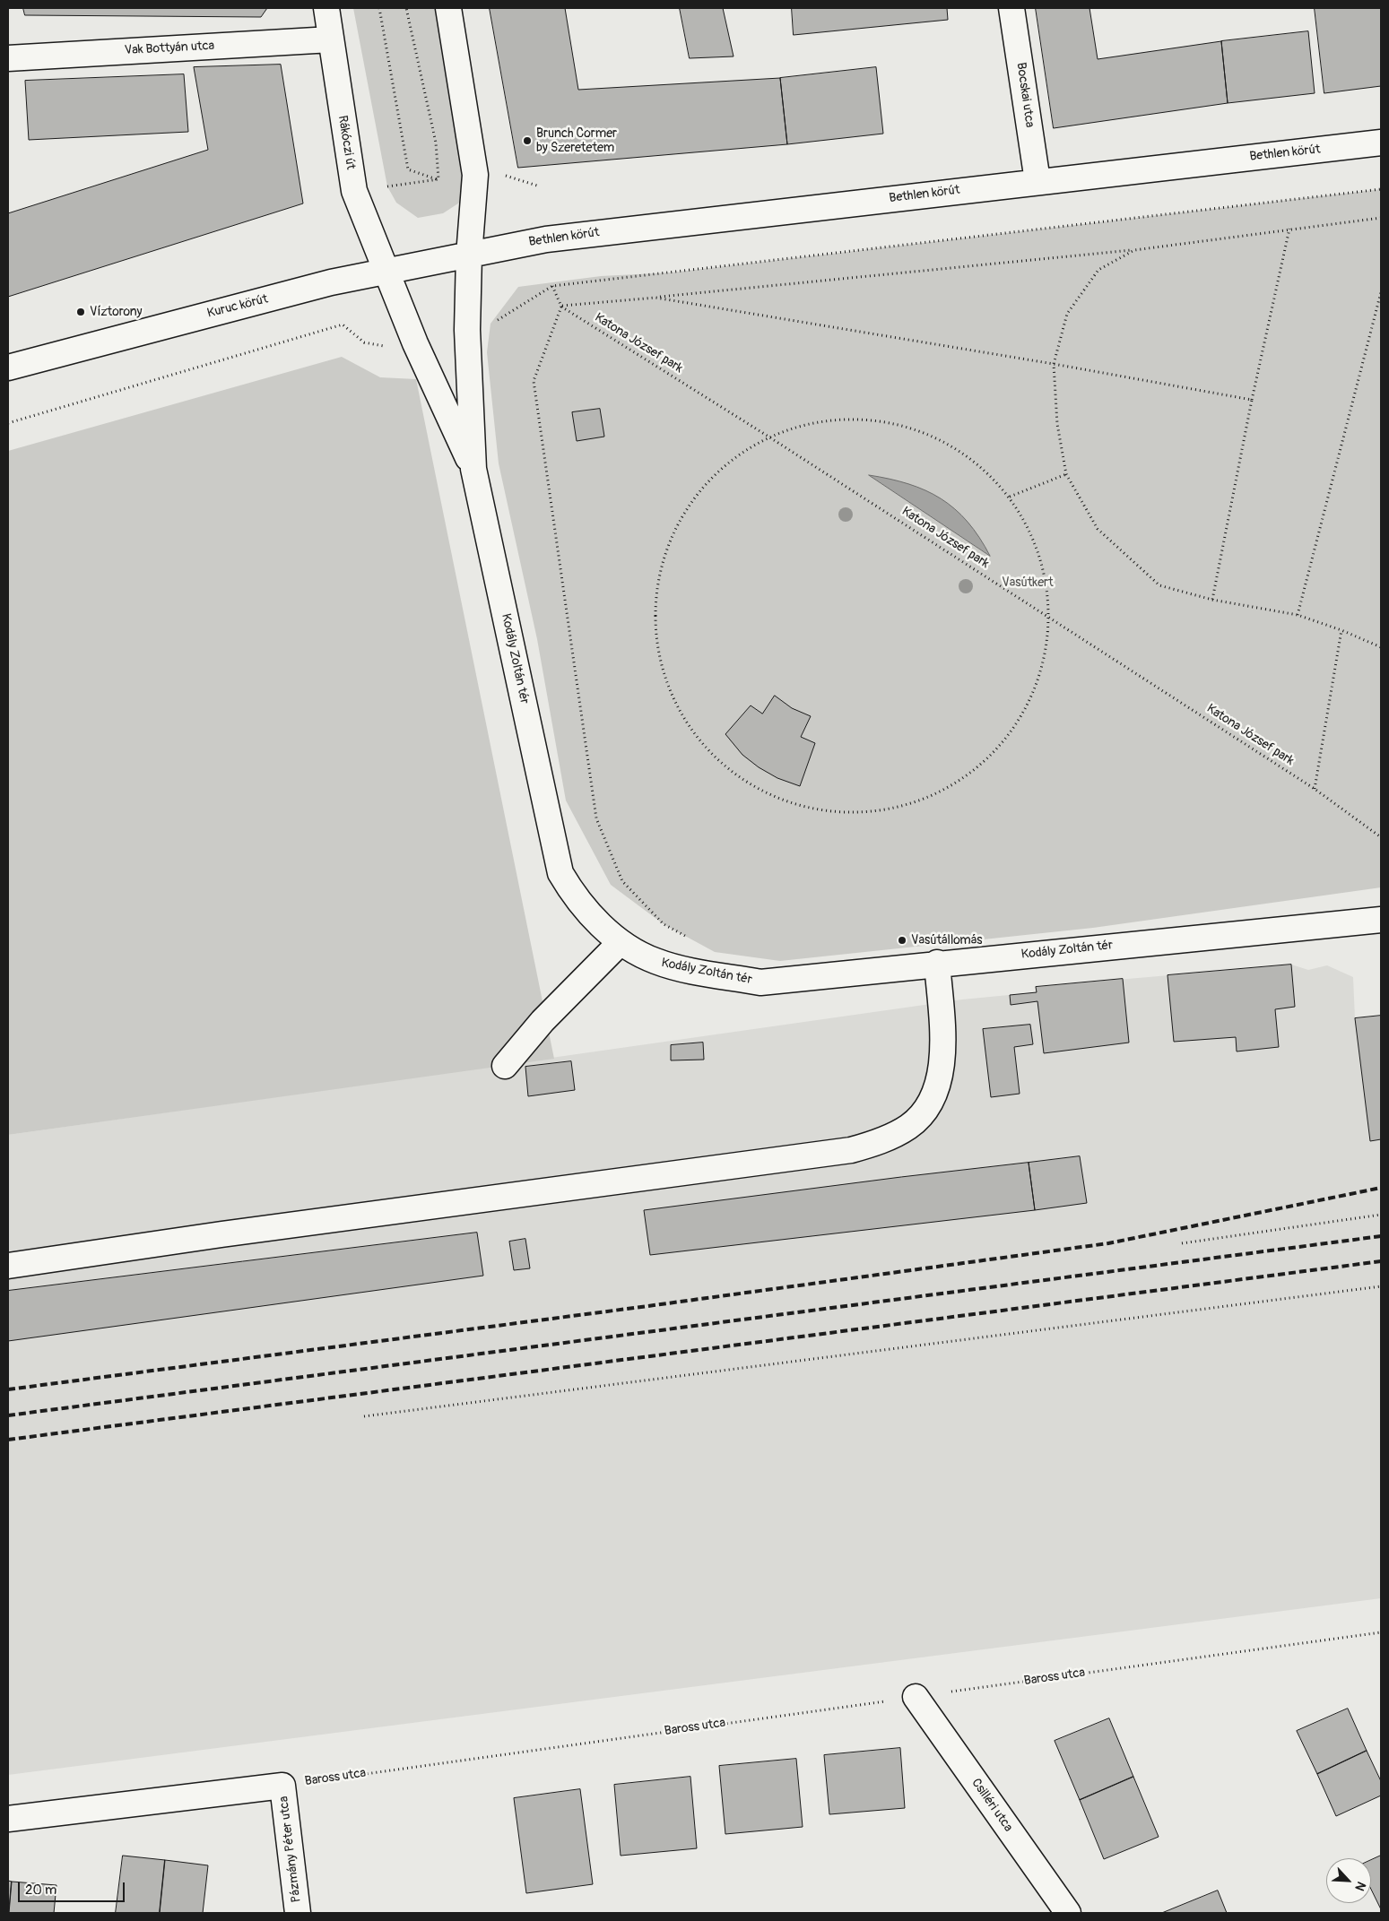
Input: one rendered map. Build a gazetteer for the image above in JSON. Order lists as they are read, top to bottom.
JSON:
{
  "streets": {
    "street": [
      "Vak Bottyán utca",
      "Bocskai utca",
      "Rákóczi út",
      "Bethlen körút",
      "Kuruc körút",
      "Kodály Zoltán tér",
      "Csilléri utca",
      "Pázmány Péter utca"
    ],
    "path": ["Katona József park", "Baross utca"]
  },
  "crossings": [
    ["Vak Bottyán utca", "Rákóczi út"],
    ["Bocskai utca", "Bethlen körút"],
    ["Rákóczi út", "Kuruc körút"],
    ["Rákóczi út", "Kodály Zoltán tér"],
    ["Bethlen körút", "Kuruc körút"],
    ["Bethlen körút", "Kodály Zoltán tér"],
    ["Kuruc körút", "Kodály Zoltán tér"],
    ["Baross utca", "Csilléri utca"],
    ["Baross utca", "Pázmány Péter utca"]
  ],
  "parks": ["Vasútkert"],
  "places": ["Brunch Cormer by Szeretetem", "Víztorony", "Vasútállomás"],
  "scale_bar": "20 m",
  "north": "bottom right"
}
